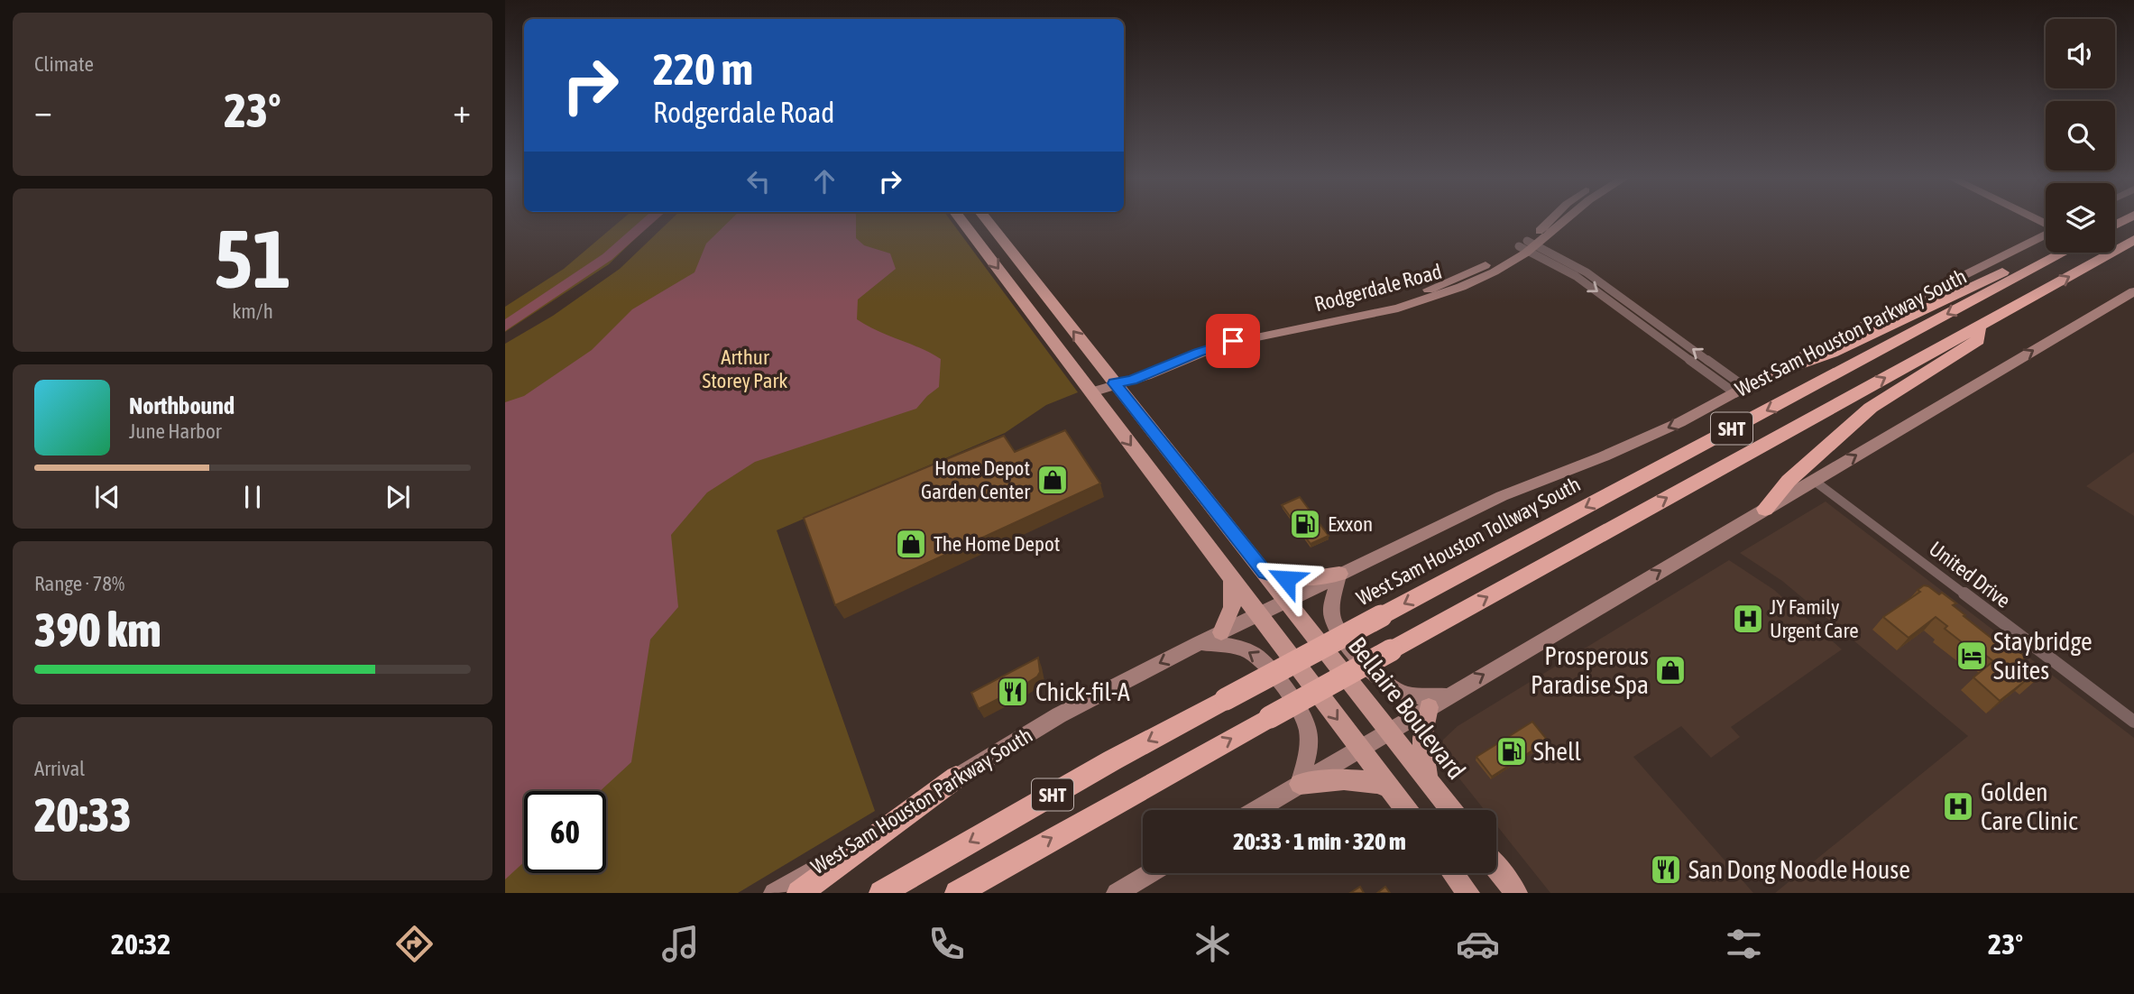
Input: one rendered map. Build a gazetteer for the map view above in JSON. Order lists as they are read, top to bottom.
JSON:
{
  "streets": {
    "highway": ["SHT", "West Sam Houston Tollway South"],
    "main road": ["Rodgerdale Road", "West Sam Houston Parkway South", "Bellaire Boulevard"],
    "street": ["United Drive"]
  },
  "crossings": [
    ["Rodgerdale Road", "Bellaire Boulevard"],
    ["West Sam Houston Parkway South", "Bellaire Boulevard"]
  ],
  "one_way": ["West Sam Houston Parkway South"],
  "parks": ["Arthur Storey Park"],
  "places": {
    "shop": ["Home Depot Garden Center", "The Home Depot", "Prosperous Paradise Spa"],
    "fuel station": ["Exxon", "Shell"],
    "hospital": ["JY Family Urgent Care", "Golden Care Clinic"],
    "hotel": ["Staybridge Suites"],
    "restaurant": ["Chick-fil-A", "San Dong Noodle House"]
  },
  "page": {
    "tile": [
      "Climate",
      ["51", "km/h"],
      ["Range · 78%", "390 km"],
      ["Arrival", "20:33"]
    ],
    "turn": ["220 m", "Rodgerdale Road"],
    "heat": ["−", "23°", "+"],
    "song": ["Northbound", "June Harbor"],
    "limit": "60",
    "trip": "20:33 · 1 min · 320 m",
    "tabs": ["20:32", "23°"]
  }
}
